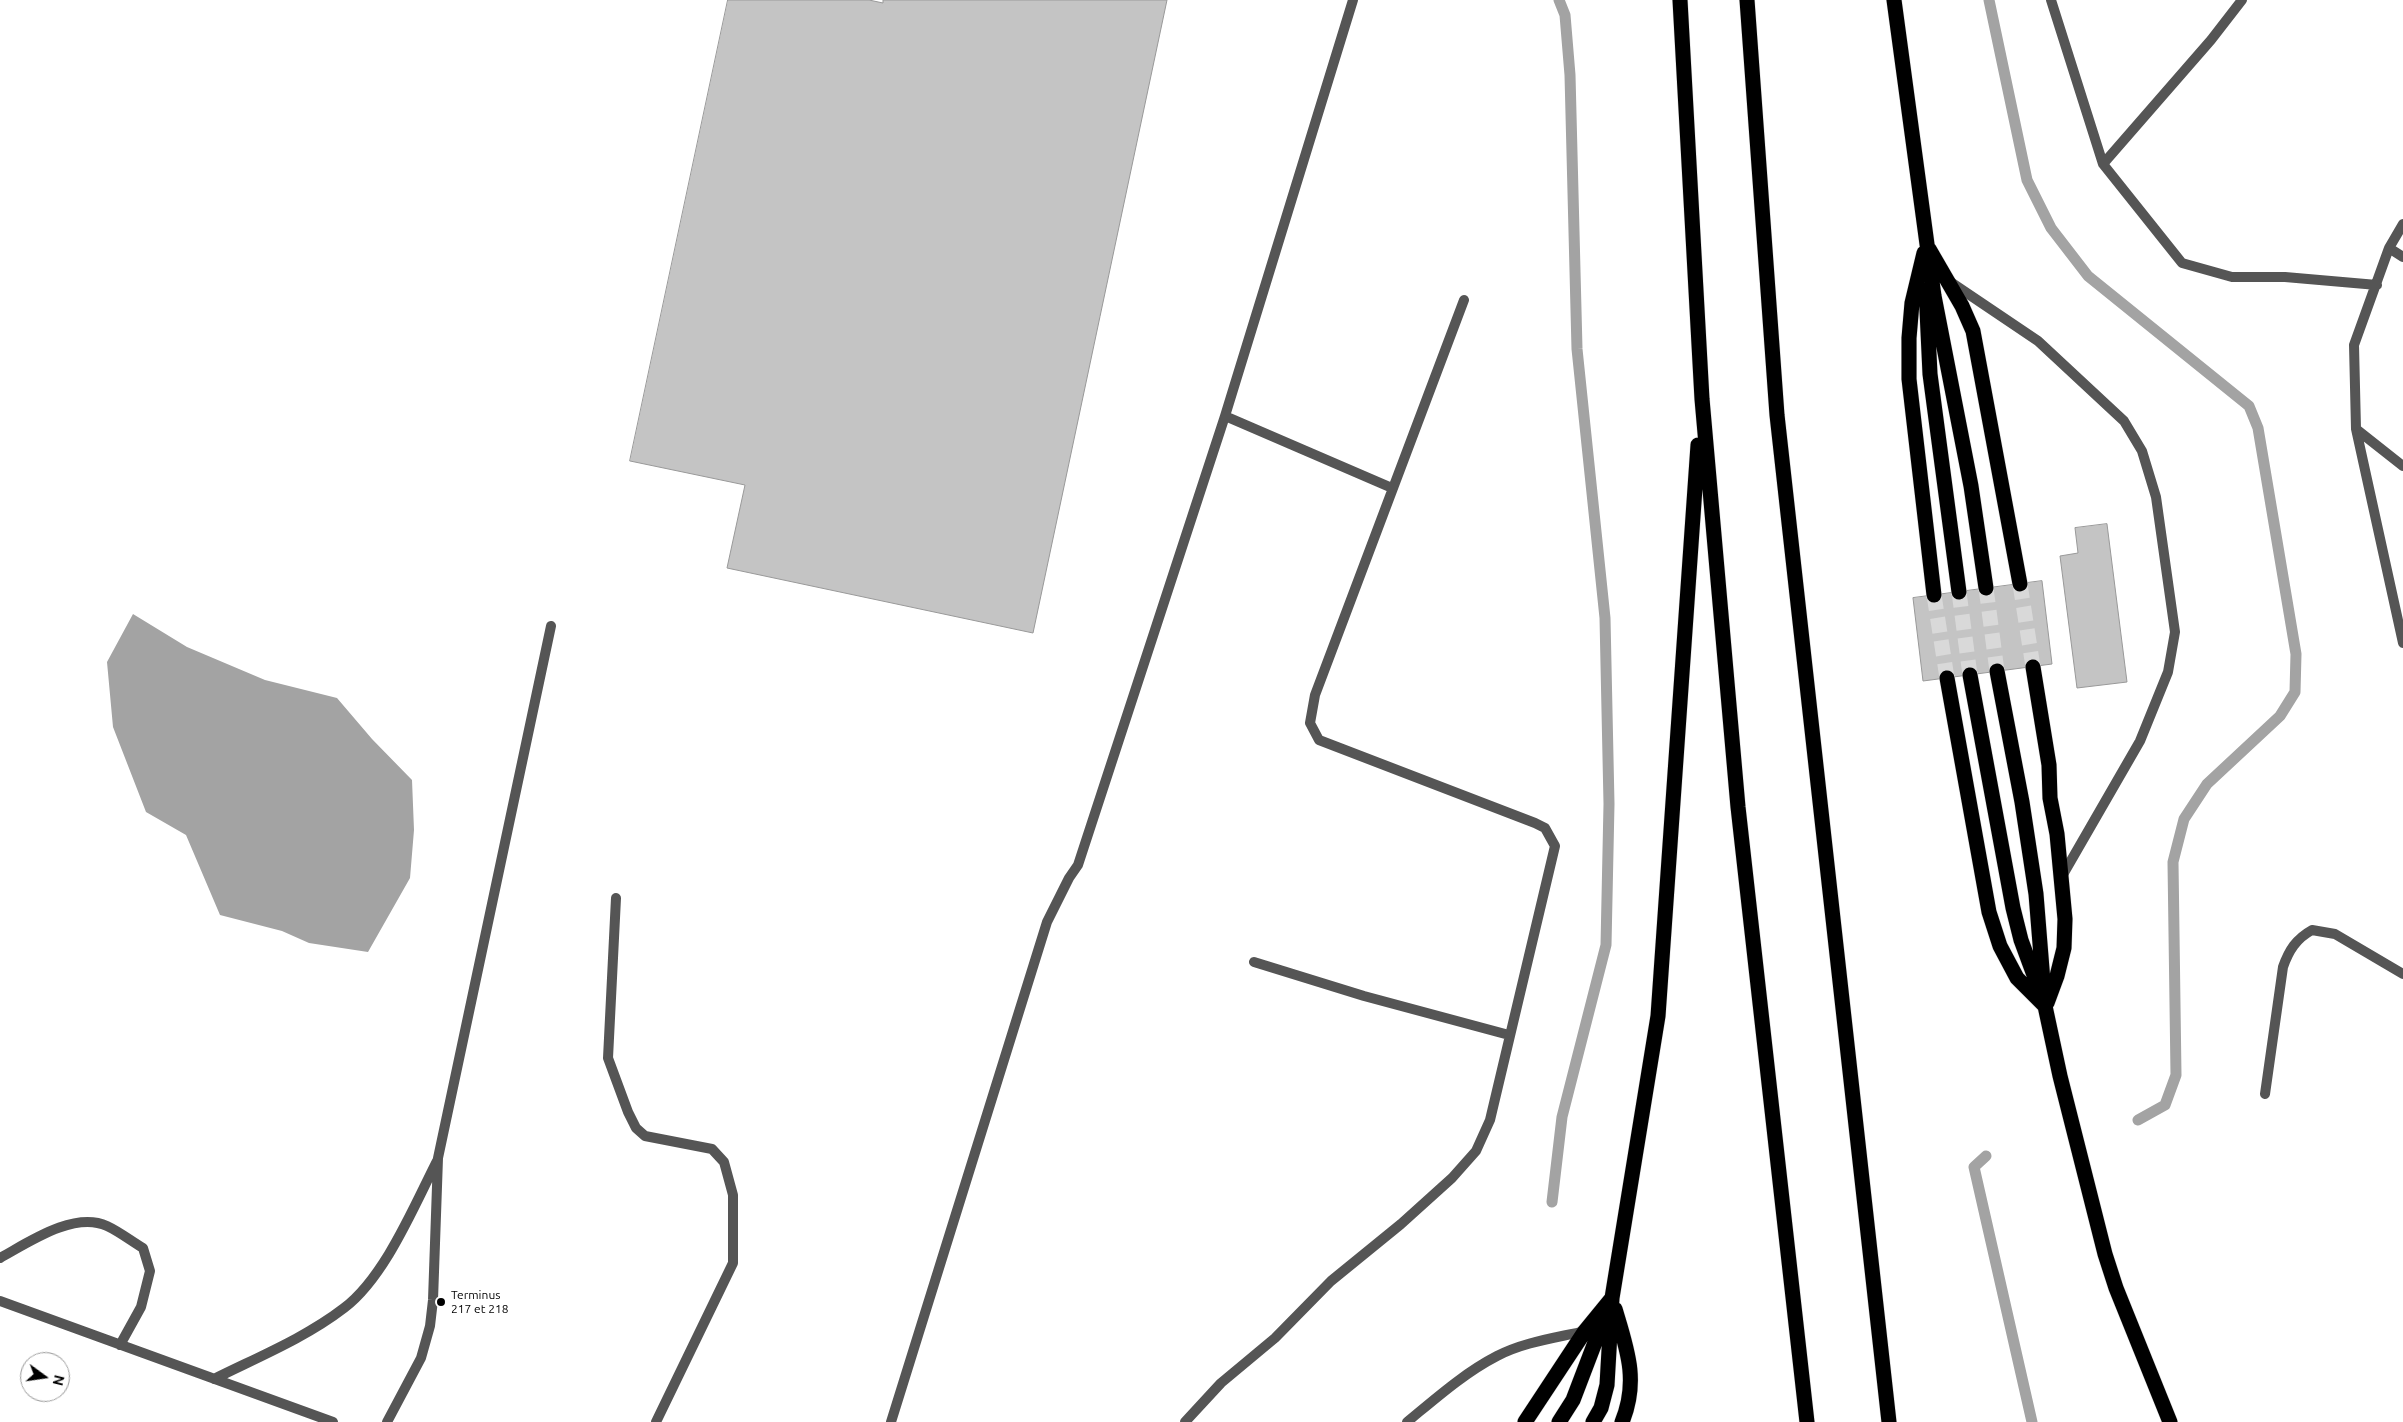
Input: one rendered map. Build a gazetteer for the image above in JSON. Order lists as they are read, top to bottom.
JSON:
{
  "places": ["Terminus 217 et 218"],
  "north": "right"
}
